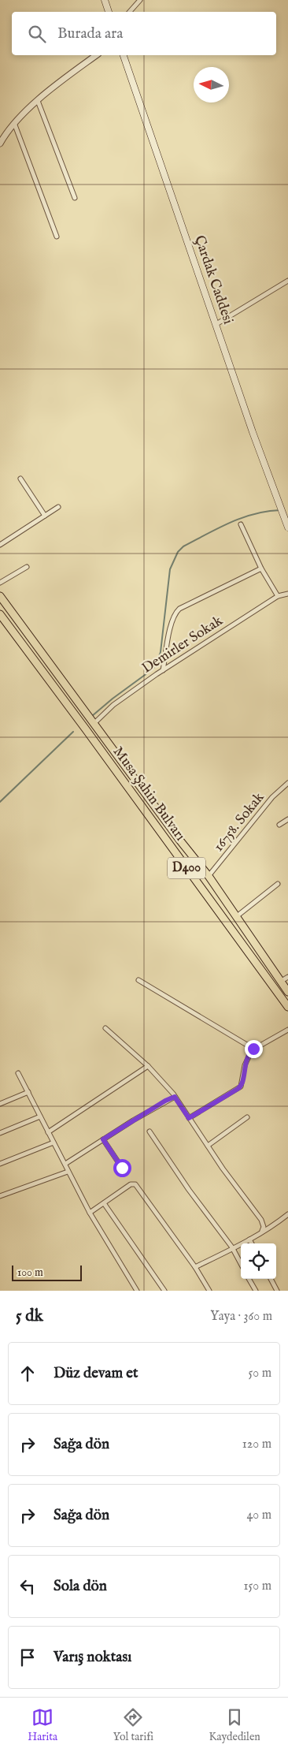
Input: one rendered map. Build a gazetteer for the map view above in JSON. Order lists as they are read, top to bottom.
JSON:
{
  "streets": {
    "highway": ["Musa Şahin Bulvarı", "D400"],
    "main road": ["Çardak Caddesi"],
    "street": ["Demirler Sokak", "16758. Sokak"]
  },
  "crossings": [
    ["Demirler Sokak", "Musa Şahin Bulvarı"],
    ["Demirler Sokak", "D400"],
    ["Musa Şahin Bulvarı", "16758. Sokak"],
    ["Musa Şahin Bulvarı", "D400"]
  ],
  "scale_bar": "100 m",
  "north": "left",
  "page": {
    "search": "Burada ara",
    "scale": "100 m",
    "heading": ["5 dk", "Yaya · 360 m"],
    "list": [
      ["Düz devam et", "50 m"],
      ["Sağa dön", "120 m"],
      ["Sağa dön", "40 m"],
      ["Sola dön", "150 m"],
      "Varış noktası"
    ],
    "nav": ["Harita", "Yol tarifi", "Kaydedilen"]
  }
}
